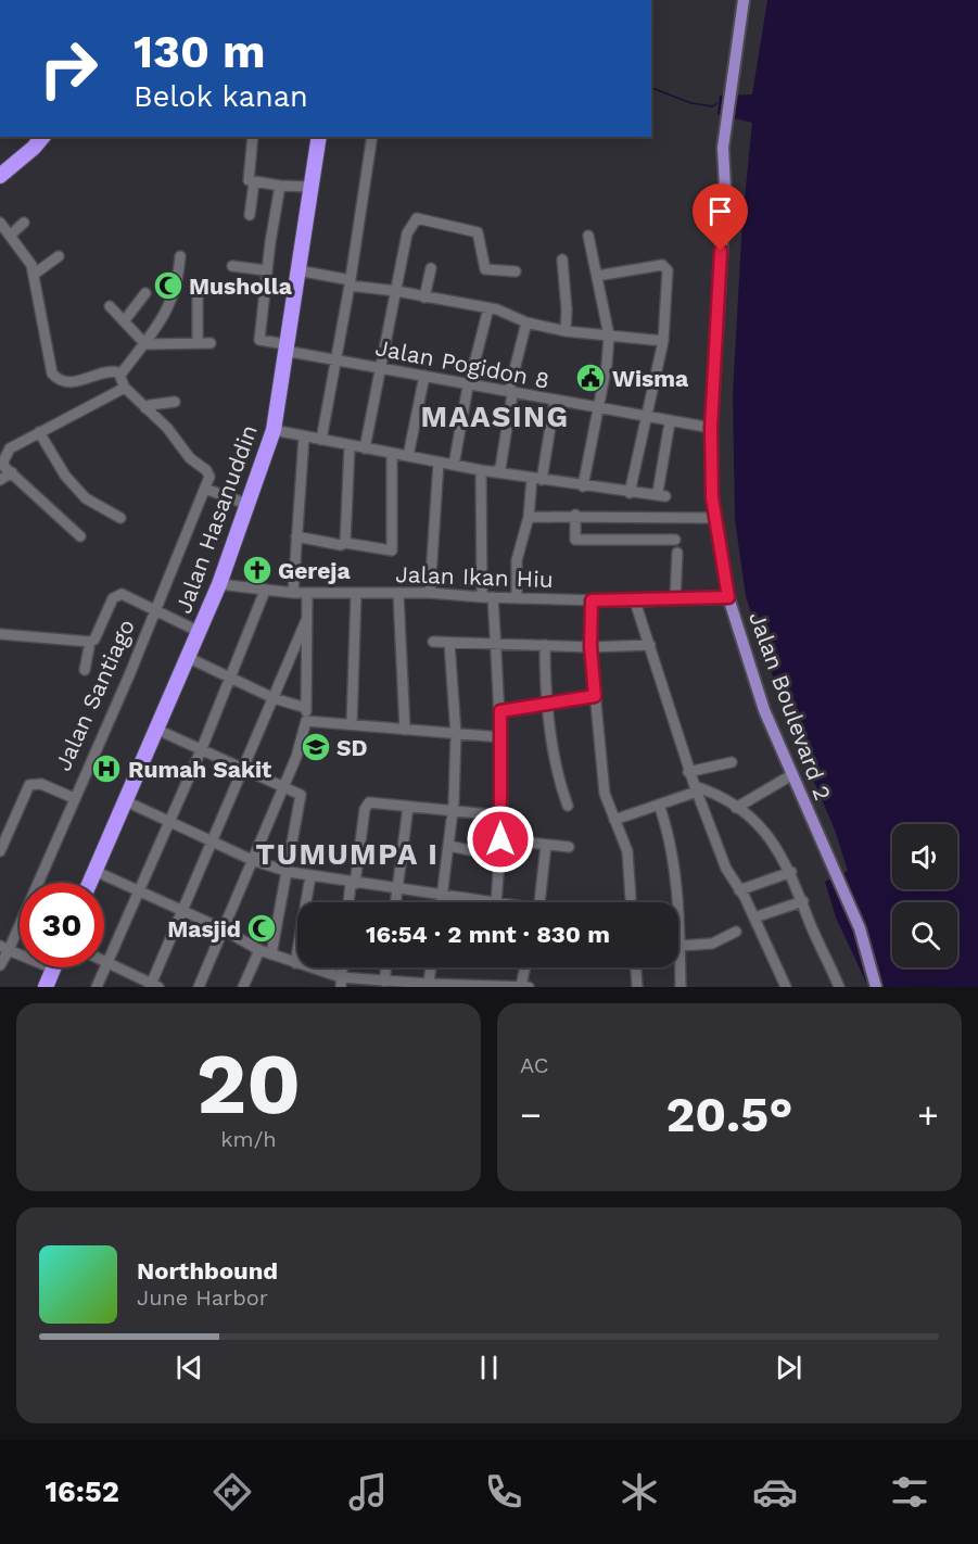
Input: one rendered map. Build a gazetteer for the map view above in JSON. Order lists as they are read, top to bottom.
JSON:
{
  "streets": {
    "highway": ["Jalan Hasanuddin"],
    "main road": ["Jalan Boulevard 2"],
    "street": ["Jalan Pogidon 8", "Jalan Ikan Hiu", "Jalan Santiago"]
  },
  "crossings": [
    ["Jalan Pogidon 8", "Jalan Hasanuddin"],
    ["Jalan Pogidon 8", "Jalan Boulevard 2"],
    ["Jalan Hasanuddin", "Jalan Ikan Hiu"],
    ["Jalan Hasanuddin", "Jalan Santiago"],
    ["Jalan Ikan Hiu", "Jalan Boulevard 2"]
  ],
  "districts": ["MAASING", "TUMUMPA I"],
  "places": {
    "mosque": ["Musholla", "Masjid"],
    "public building": ["Wisma"],
    "church": ["Gereja"],
    "school or university": ["SD"],
    "hospital": ["Rumah Sakit"]
  },
  "page": {
    "turn": ["130 m", "Belok kanan"],
    "limit": "30",
    "trip": "16:54 · 2 mnt · 830 m",
    "tile": [
      ["20", "km/h"],
      "AC"
    ],
    "heat": ["−", "20.5°", "+"],
    "song": ["Northbound", "June Harbor"],
    "tabs": "16:52"
  }
}
